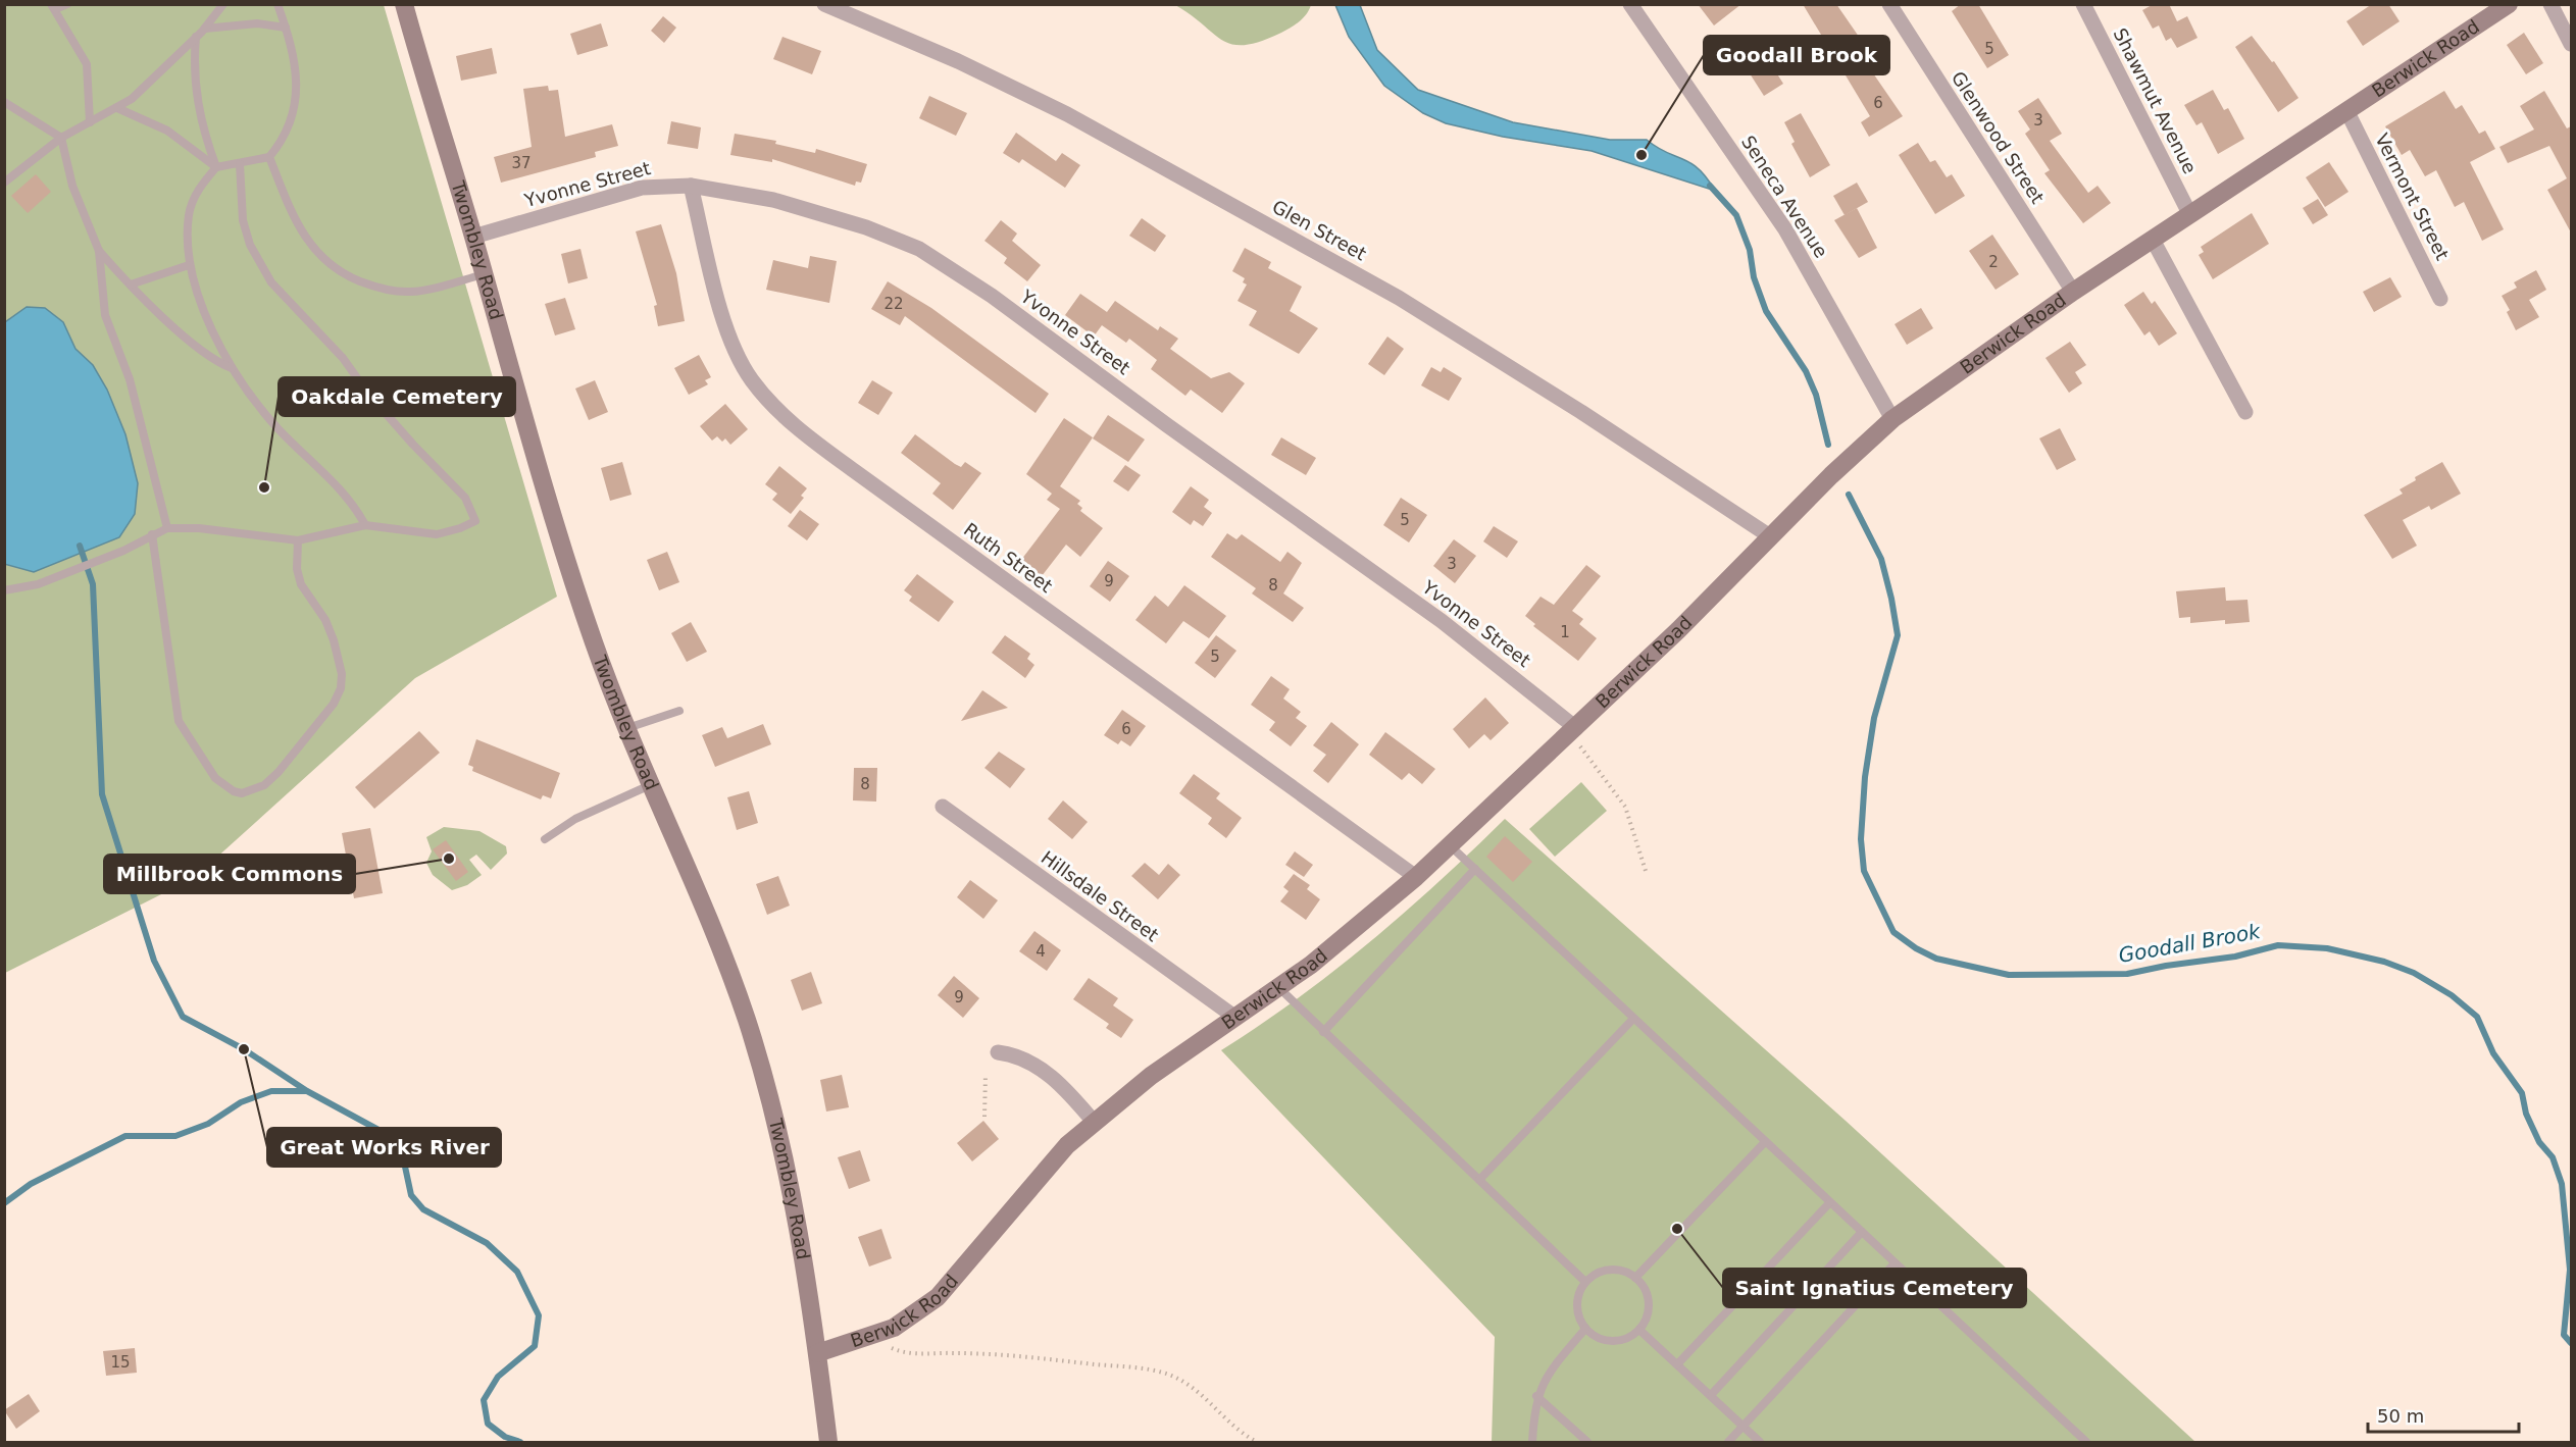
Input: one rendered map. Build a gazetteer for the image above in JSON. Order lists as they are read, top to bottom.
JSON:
{
  "streets": {
    "street": [
      "Berwick Road",
      "Shawmut Avenue",
      "Glenwood Street",
      "Yvonne Street",
      "Seneca Avenue",
      "Vermont Street",
      "Glen Street",
      "Twombley Road",
      "Ruth Street",
      "Hillsdale Street"
    ]
  },
  "crossings": [
    ["Berwick Road", "Shawmut Avenue"],
    ["Berwick Road", "Glenwood Street"],
    ["Berwick Road", "Yvonne Street"],
    ["Berwick Road", "Seneca Avenue"],
    ["Berwick Road", "Vermont Street"],
    ["Berwick Road", "Glen Street"],
    ["Berwick Road", "Twombley Road"],
    ["Berwick Road", "Ruth Street"],
    ["Berwick Road", "Hillsdale Street"],
    ["Yvonne Street", "Twombley Road"],
    ["Yvonne Street", "Ruth Street"]
  ],
  "water": ["Goodall Brook"],
  "places": [
    "Goodall Brook",
    "Oakdale Cemetery",
    "Millbrook Commons",
    "Great Works River",
    "Saint Ignatius Cemetery"
  ],
  "house_numbers": [
    "5",
    "6",
    "3",
    "37",
    "2",
    "22",
    "5",
    "3",
    "9",
    "8",
    "1",
    "5",
    "6",
    "8",
    "4",
    "9",
    "15"
  ],
  "scale_bar": "50 m"
}
